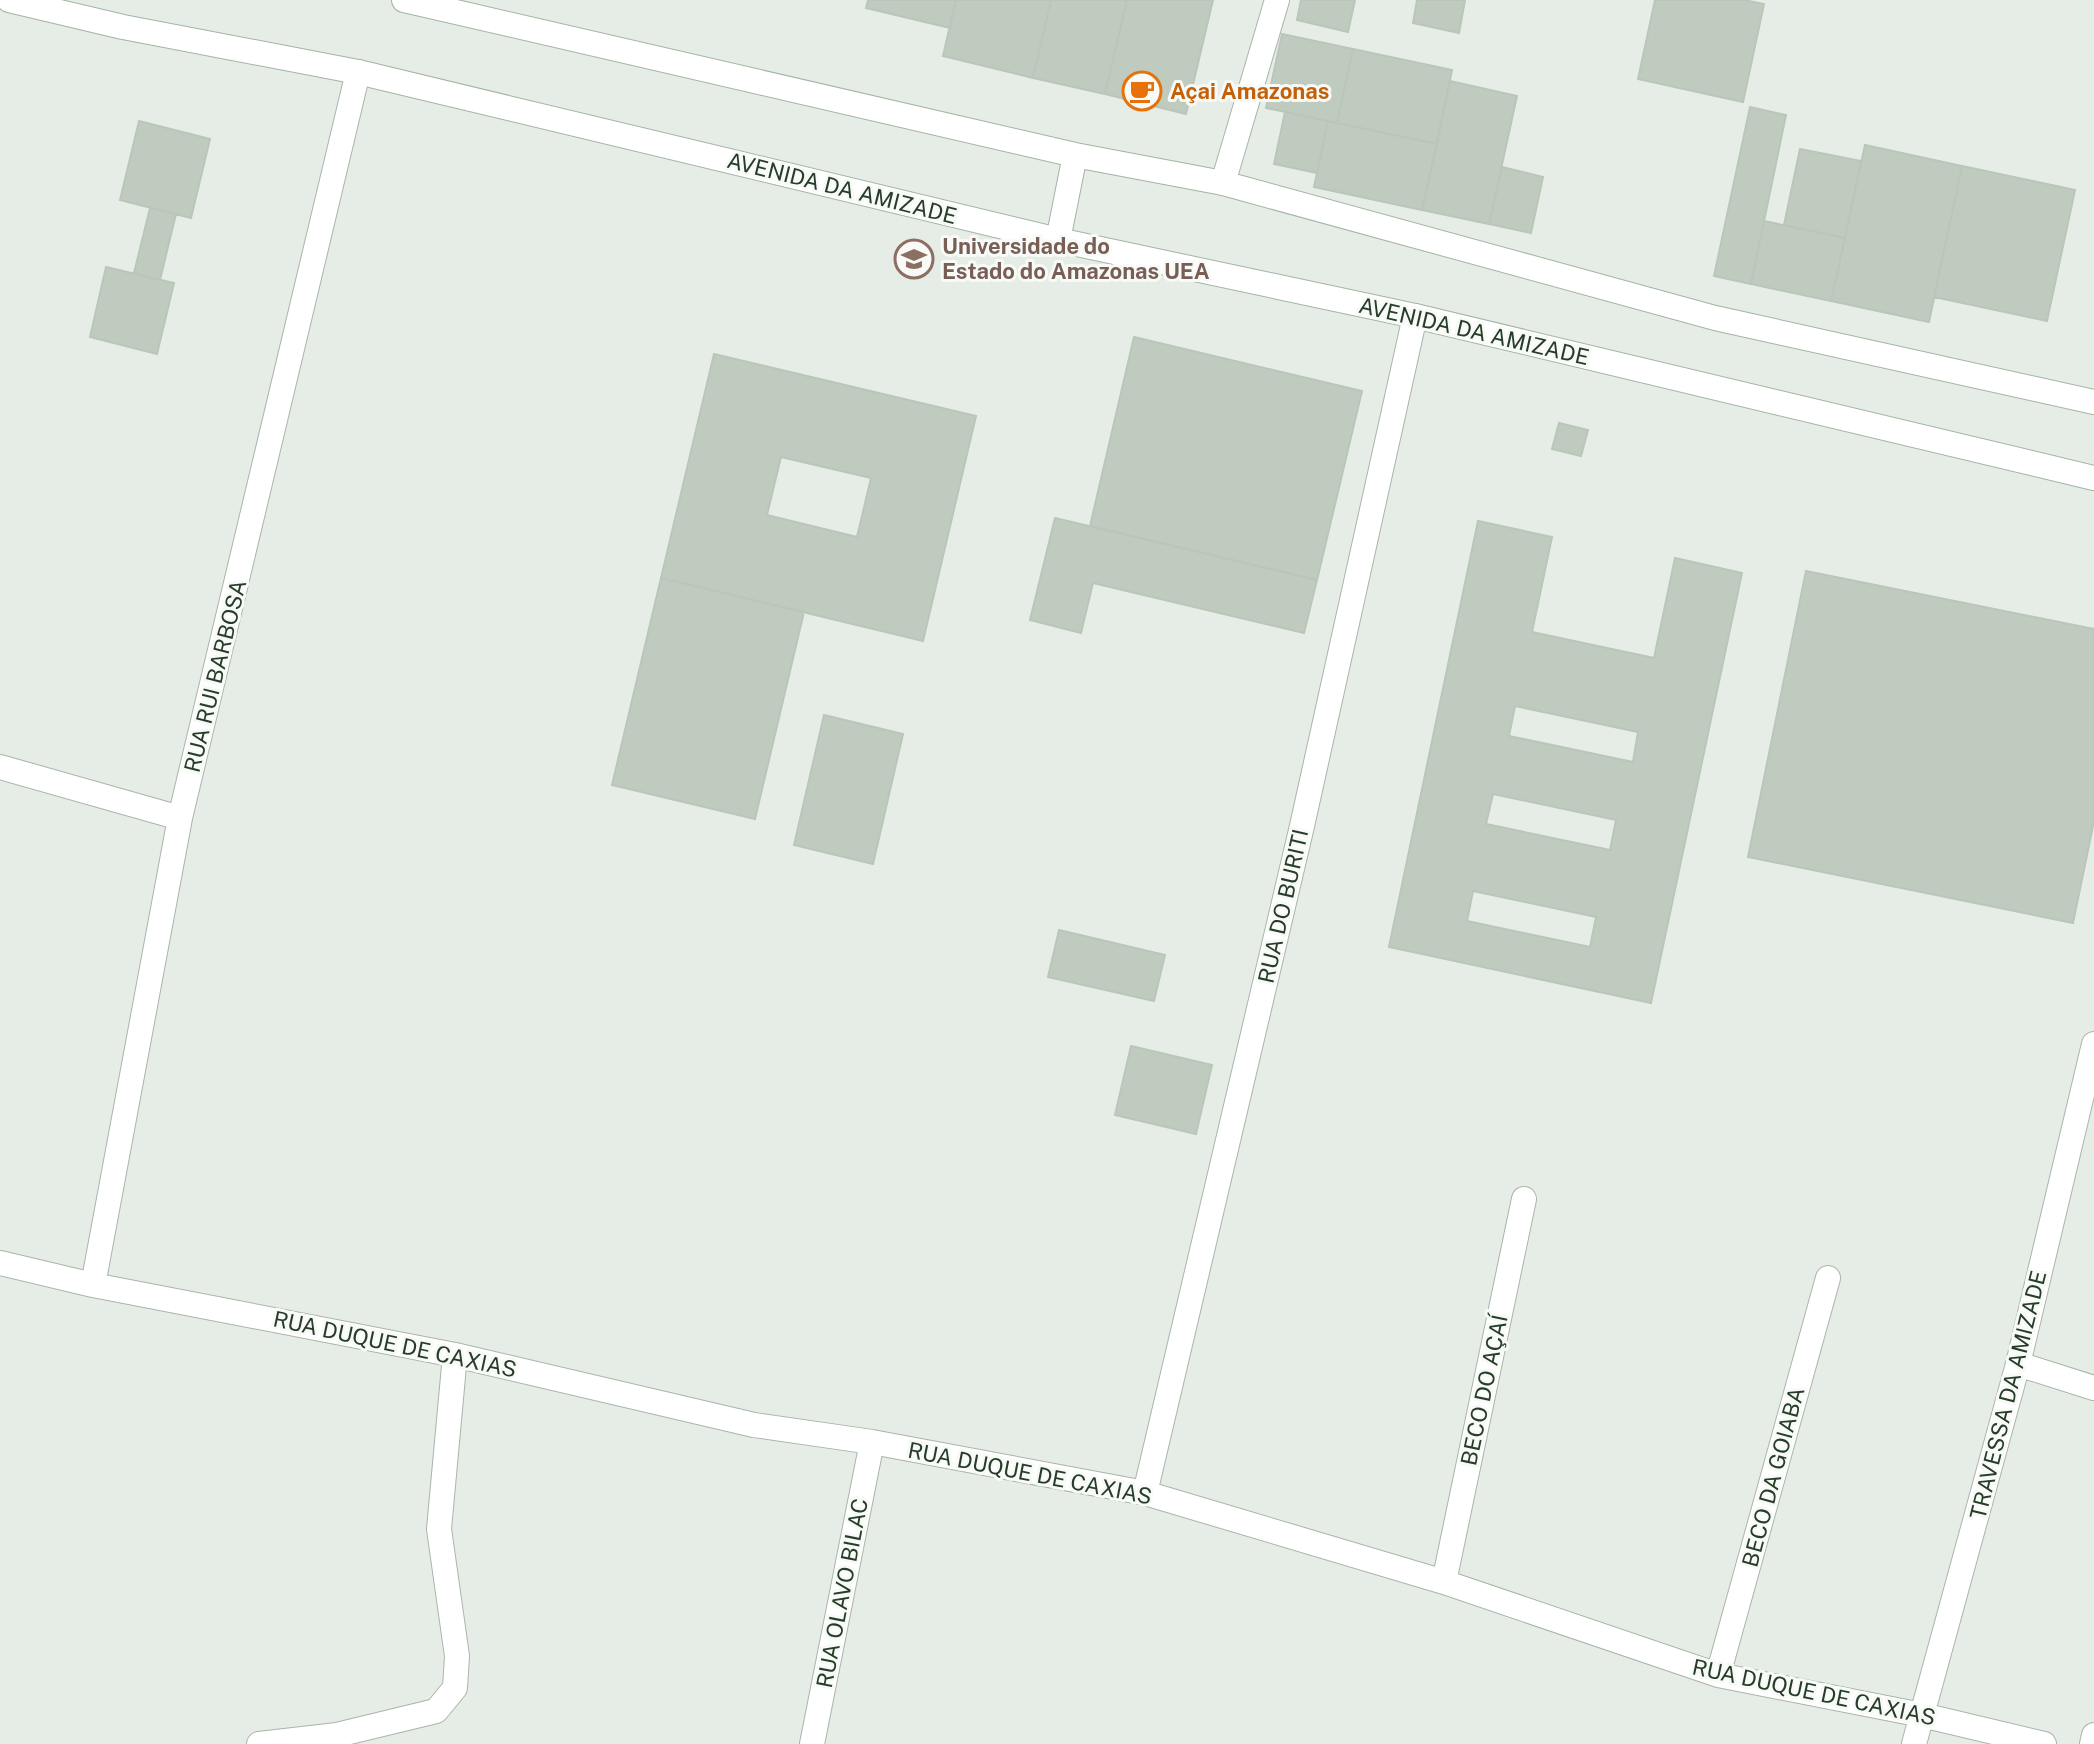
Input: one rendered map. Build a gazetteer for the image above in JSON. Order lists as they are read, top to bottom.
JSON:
{
  "streets": {
    "street": [
      "AVENIDA DA AMIZADE",
      "RUA RUI BARBOSA",
      "RUA DO BURITI",
      "RUA DUQUE DE CAXIAS",
      "BECO DO AÇAÍ",
      "TRAVESSA DA AMIZADE",
      "BECO DA GOIABA",
      "RUA OLAVO BILAC"
    ]
  },
  "crossings": [
    ["AVENIDA DA AMIZADE", "RUA RUI BARBOSA"],
    ["AVENIDA DA AMIZADE", "RUA DO BURITI"],
    ["RUA RUI BARBOSA", "RUA DUQUE DE CAXIAS"],
    ["RUA DO BURITI", "RUA DUQUE DE CAXIAS"],
    ["RUA DUQUE DE CAXIAS", "BECO DO AÇAÍ"],
    ["RUA DUQUE DE CAXIAS", "TRAVESSA DA AMIZADE"],
    ["RUA DUQUE DE CAXIAS", "BECO DA GOIABA"],
    ["RUA DUQUE DE CAXIAS", "RUA OLAVO BILAC"]
  ],
  "places": {
    "cafe": ["Açai Amazonas"],
    "school or university": ["Universidade do Estado do Amazonas UEA"]
  }
}
